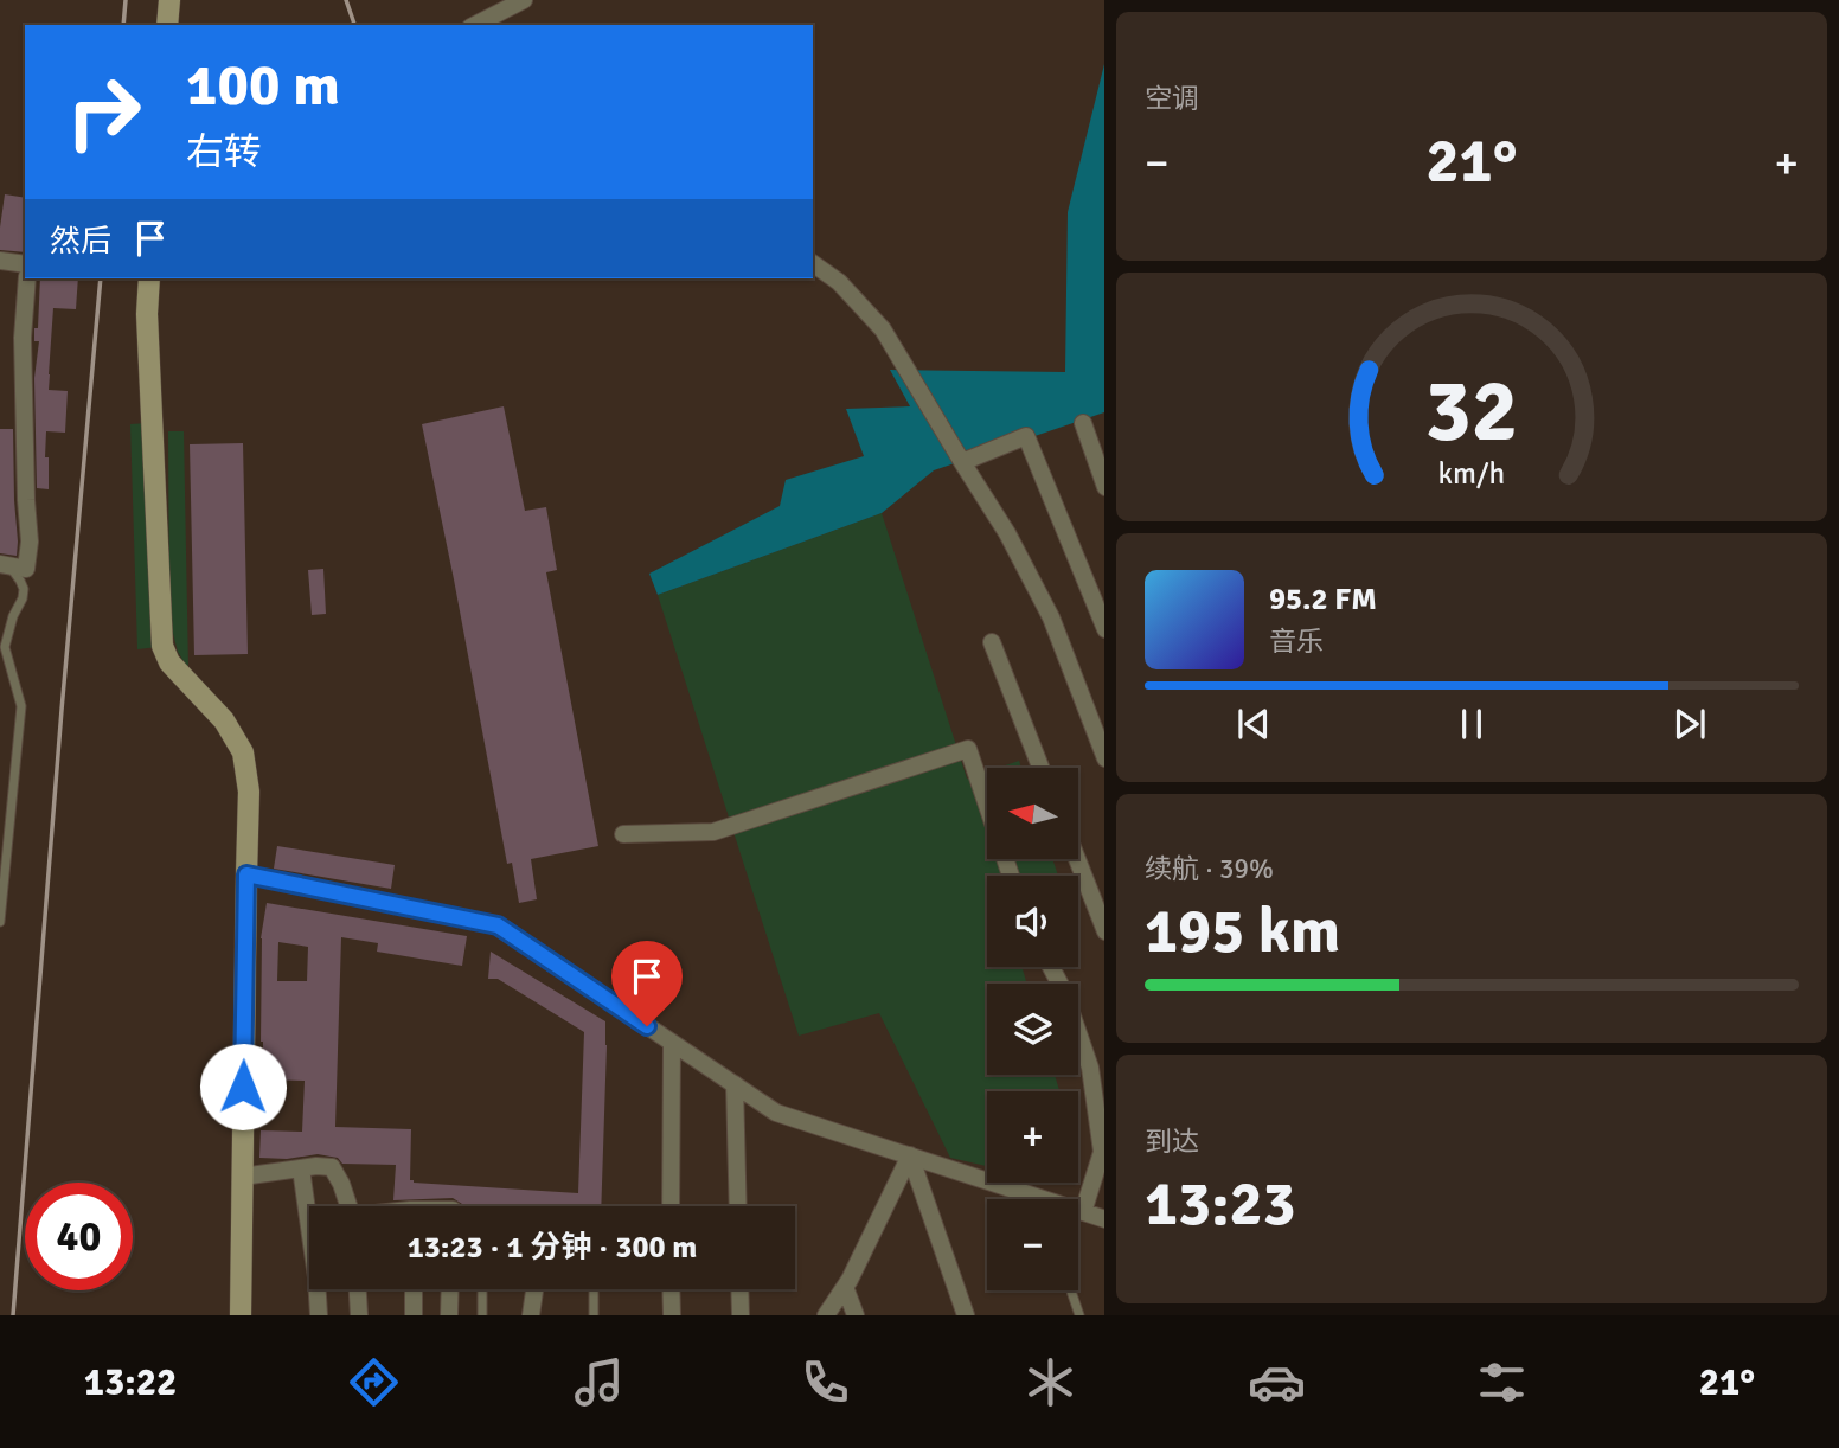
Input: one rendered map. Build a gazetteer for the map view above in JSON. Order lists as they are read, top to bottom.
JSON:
{
  "north": "left",
  "page": {
    "tile": [
      "空调",
      ["续航 · 39%", "195 km"],
      ["到达", "13:23"]
    ],
    "turn": ["100 m", "右转"],
    "heat": ["−", "21°", "+"],
    "then": "然后",
    "song": ["95.2 FM", "音乐"],
    "map_buttons": ["+", "−"],
    "limit": "40",
    "trip": "13:23 · 1 分钟 · 300 m",
    "tabs": ["13:22", "21°"],
    "gauge": ["32", "km/h"]
  }
}
